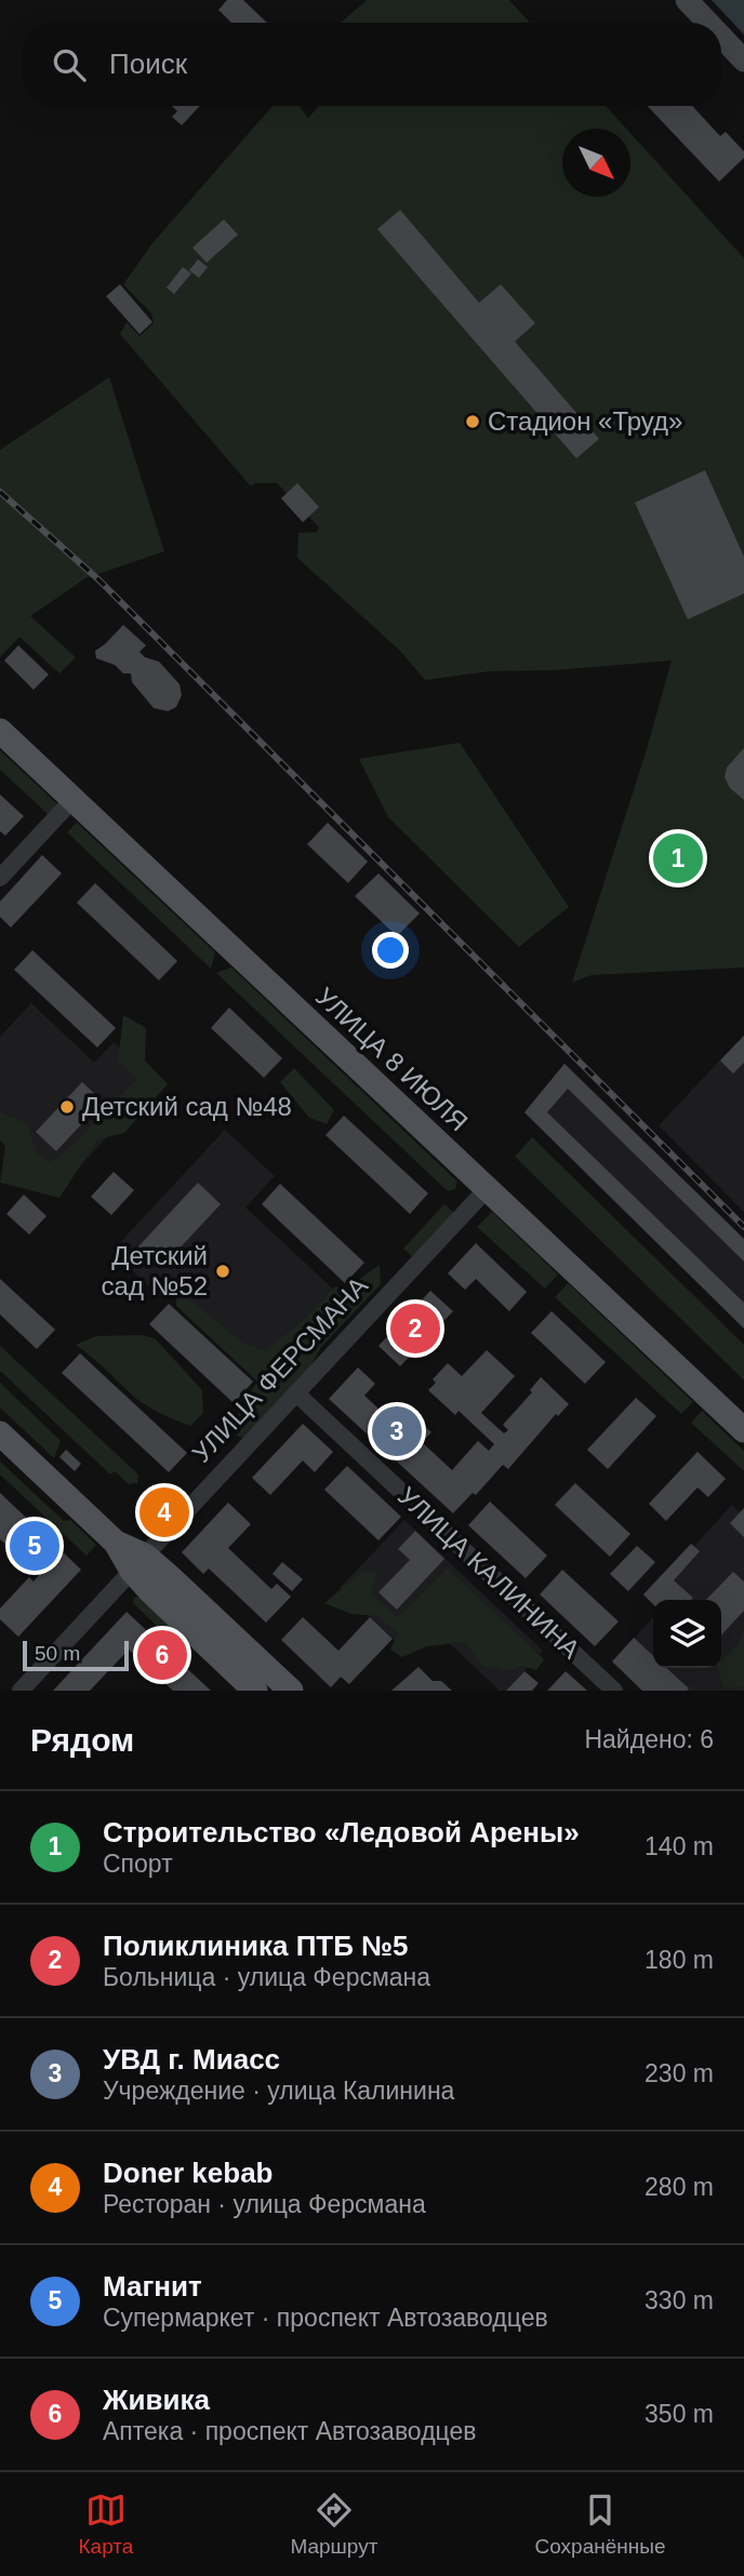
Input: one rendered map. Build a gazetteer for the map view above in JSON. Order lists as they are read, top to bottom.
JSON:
{
  "streets": {
    "main road": ["УЛИЦА 8 ИЮЛЯ"],
    "street": ["УЛИЦА ФЕРСМАНА", "УЛИЦА КАЛИНИНА"]
  },
  "crossings": [
    ["УЛИЦА 8 ИЮЛЯ", "УЛИЦА ФЕРСМАНА"],
    ["УЛИЦА ФЕРСМАНА", "УЛИЦА КАЛИНИНА"]
  ],
  "places": ["Стадион «Труд»", "Детский сад №48", "Детский сад №52"],
  "scale_bar": "50 m",
  "north": "bottom right",
  "page": {
    "search": "Поиск",
    "pins": [
      "1",
      "2",
      "3",
      "4",
      "5",
      "6"
    ],
    "scale": "50 m",
    "heading": ["Рядом", "Найдено: 6"],
    "list": [
      {
        "mark": "1",
        "name": "Строительство «Ледовой Арены»",
        "note": "Спорт",
        "value": "140 m"
      },
      {
        "mark": "2",
        "name": "Поликлиника ПТБ №5",
        "note": "Больница · улица Ферсмана",
        "value": "180 m"
      },
      {
        "mark": "3",
        "name": "УВД г. Миасс",
        "note": "Учреждение · улица Калинина",
        "value": "230 m"
      },
      {
        "mark": "4",
        "name": "Doner kebab",
        "note": "Ресторан · улица Ферсмана",
        "value": "280 m"
      },
      {
        "mark": "5",
        "name": "Магнит",
        "note": "Супермаркет · проспект Автозаводцев",
        "value": "330 m"
      },
      {
        "mark": "6",
        "name": "Живика",
        "note": "Аптека · проспект Автозаводцев",
        "value": "350 m"
      }
    ],
    "nav": ["Карта", "Маршрут", "Сохранённые"]
  }
}
